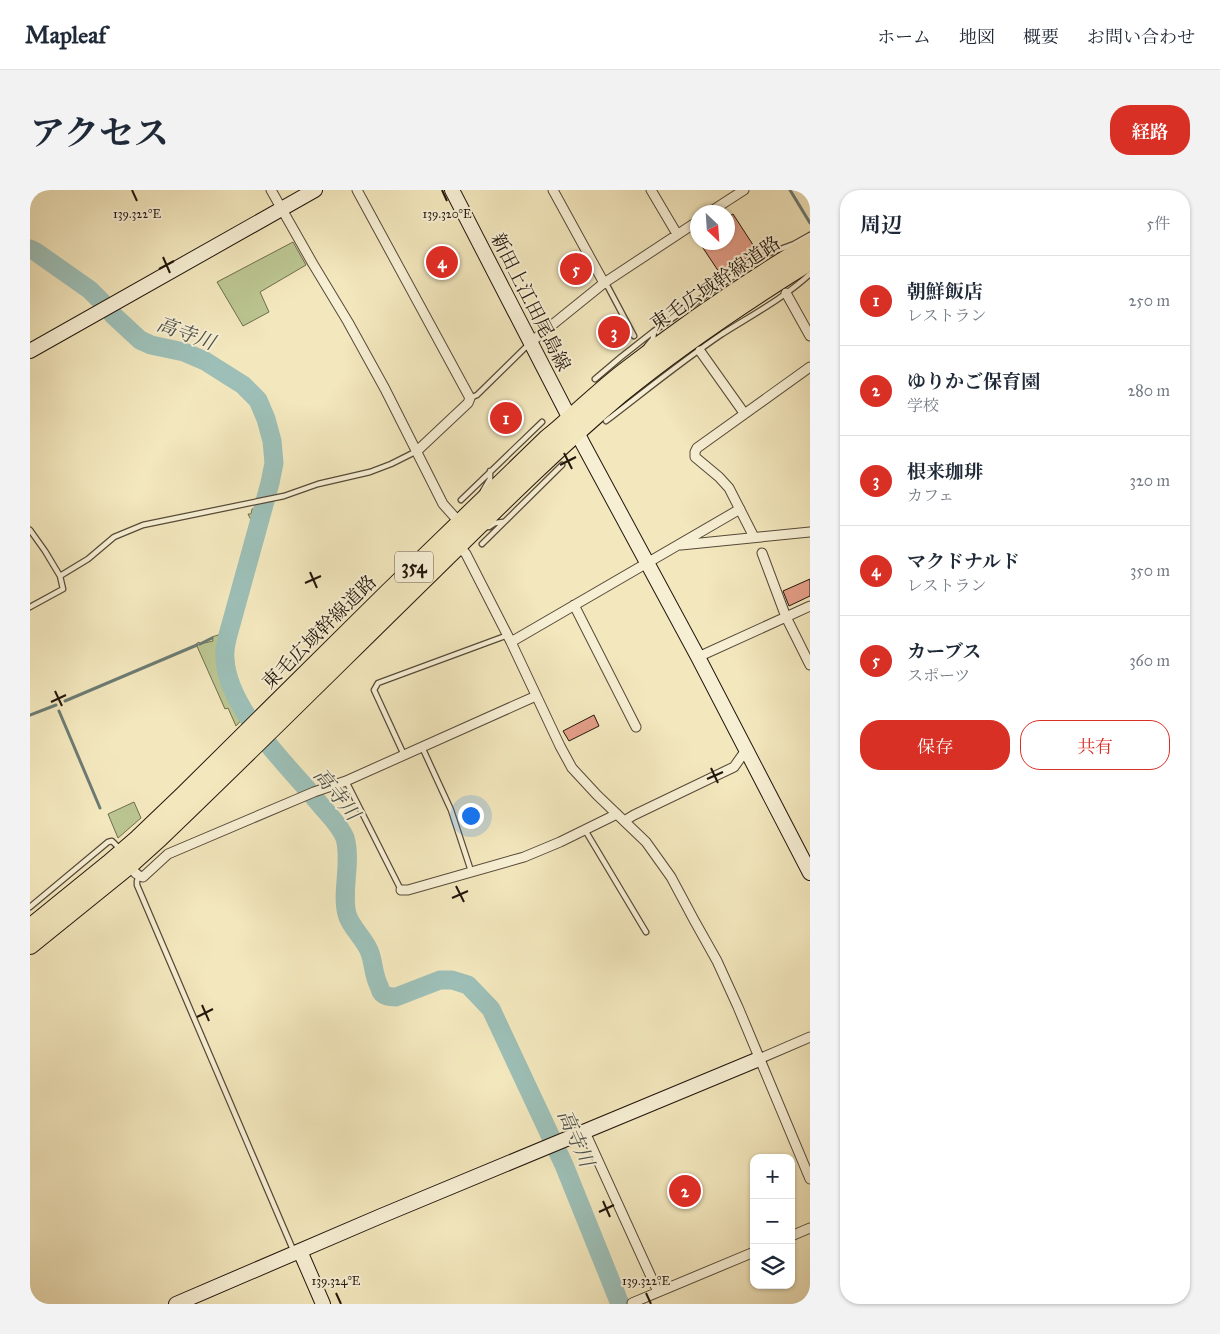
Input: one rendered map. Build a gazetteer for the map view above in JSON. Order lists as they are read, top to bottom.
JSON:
{
  "streets": {
    "highway": ["東毛広域幹線道路", "354"],
    "street": ["新田上江田尾島線"]
  },
  "crossings": [
    ["東毛広域幹線道路", "新田上江田尾島線"]
  ],
  "water": ["高寺川"],
  "north": "bottom right",
  "page": {
    "header": "Mapleaf",
    "nav": [
      "ホーム",
      "地図",
      "概要",
      "お問い合わせ"
    ],
    "title": "アクセス",
    "buttons": [
      "経路",
      ["保存", "共有"]
    ],
    "heading": ["周辺", "5件"],
    "pins": [
      "4",
      "5",
      "3",
      "1",
      "2"
    ],
    "list": [
      {
        "mark": "1",
        "name": "朝鮮飯店",
        "note": "レストラン",
        "value": "250 m"
      },
      {
        "mark": "2",
        "name": "ゆりかご保育園",
        "note": "学校",
        "value": "280 m"
      },
      {
        "mark": "3",
        "name": "根来珈琲",
        "note": "カフェ",
        "value": "320 m"
      },
      {
        "mark": "4",
        "name": "マクドナルド",
        "note": "レストラン",
        "value": "350 m"
      },
      {
        "mark": "5",
        "name": "カーブス",
        "note": "スポーツ",
        "value": "360 m"
      }
    ],
    "map_buttons": ["+", "−"]
  },
  "coordinates": ["139.322°E", "139.320°E", "139.324°E"]
}
